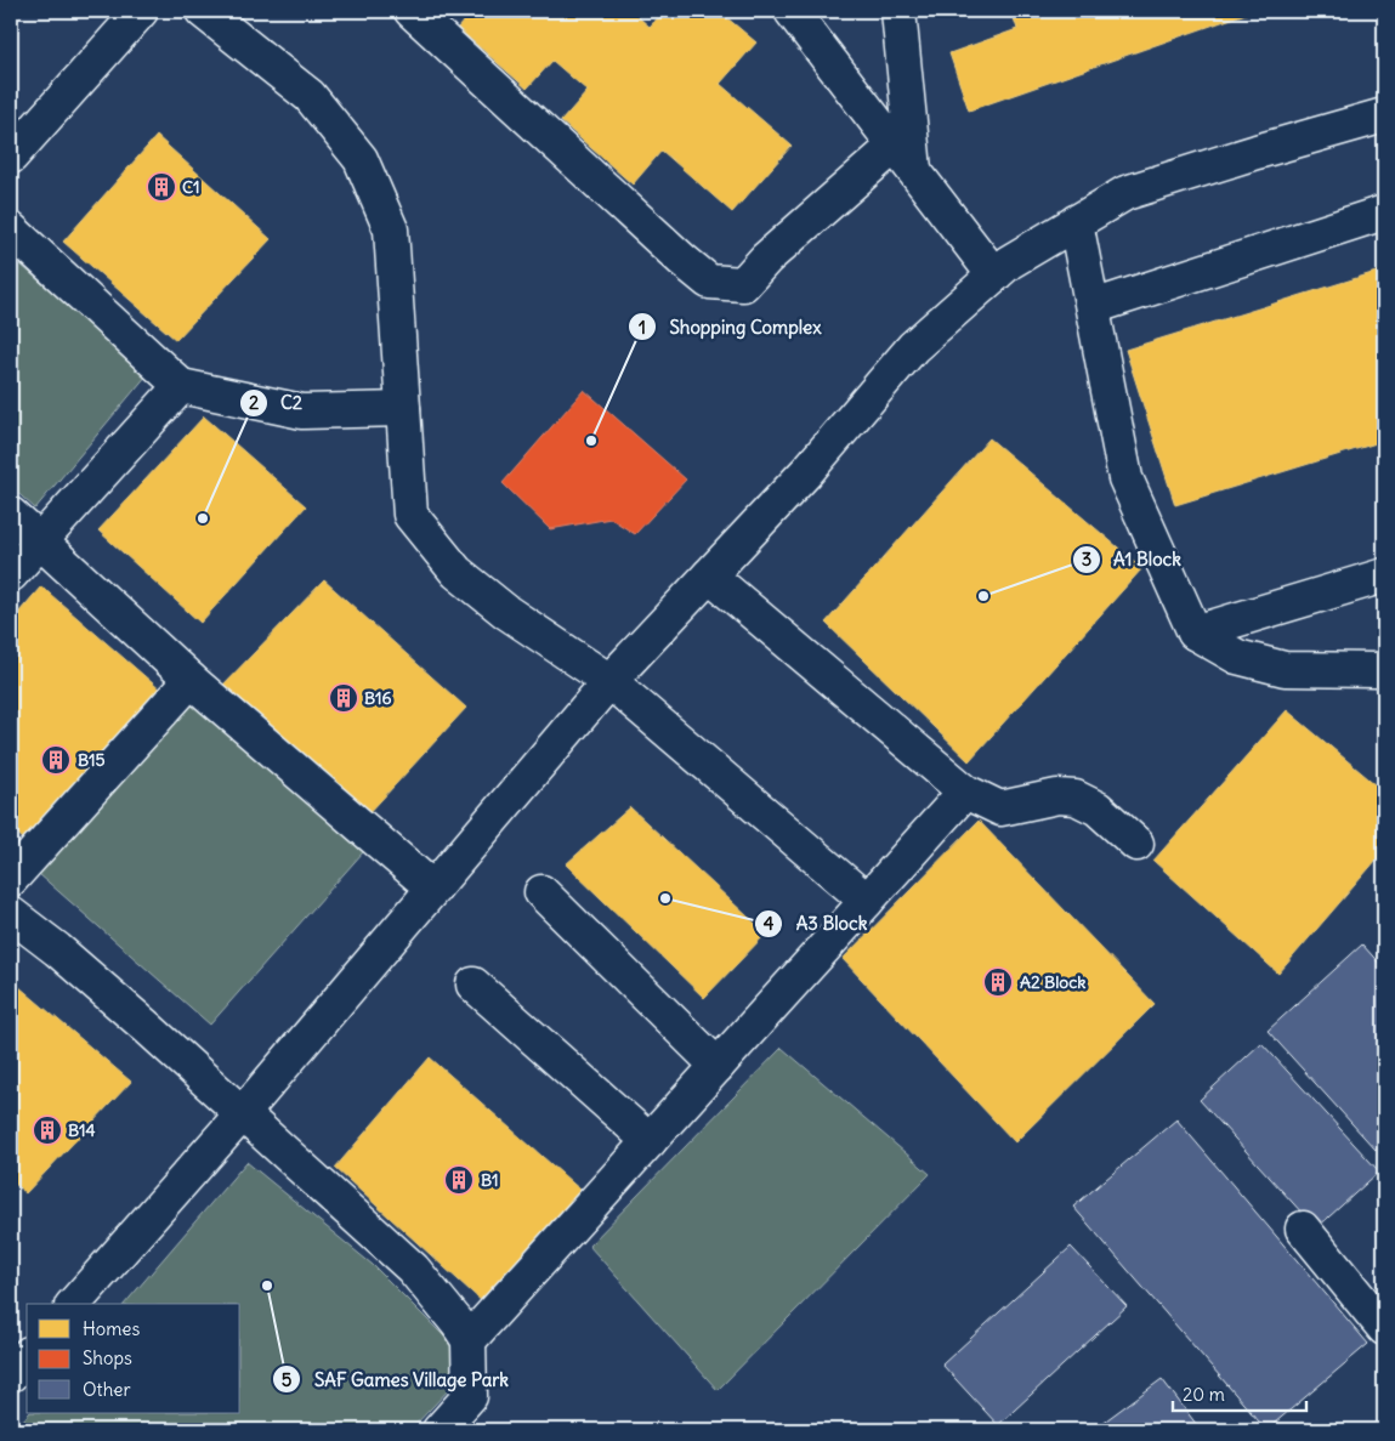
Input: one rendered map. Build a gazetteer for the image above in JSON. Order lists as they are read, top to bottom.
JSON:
{
  "places": {
    "building": [
      "C1",
      "B16",
      "B15",
      "A2 Block",
      "B14",
      "B1"
    ],
    "other": [
      "Shopping Complex",
      "C2",
      "A1 Block",
      "A3 Block",
      "SAF Games Village Park"
    ]
  },
  "legend": ["Homes", "Shops", "Other"],
  "scale_bar": "20 m"
}
